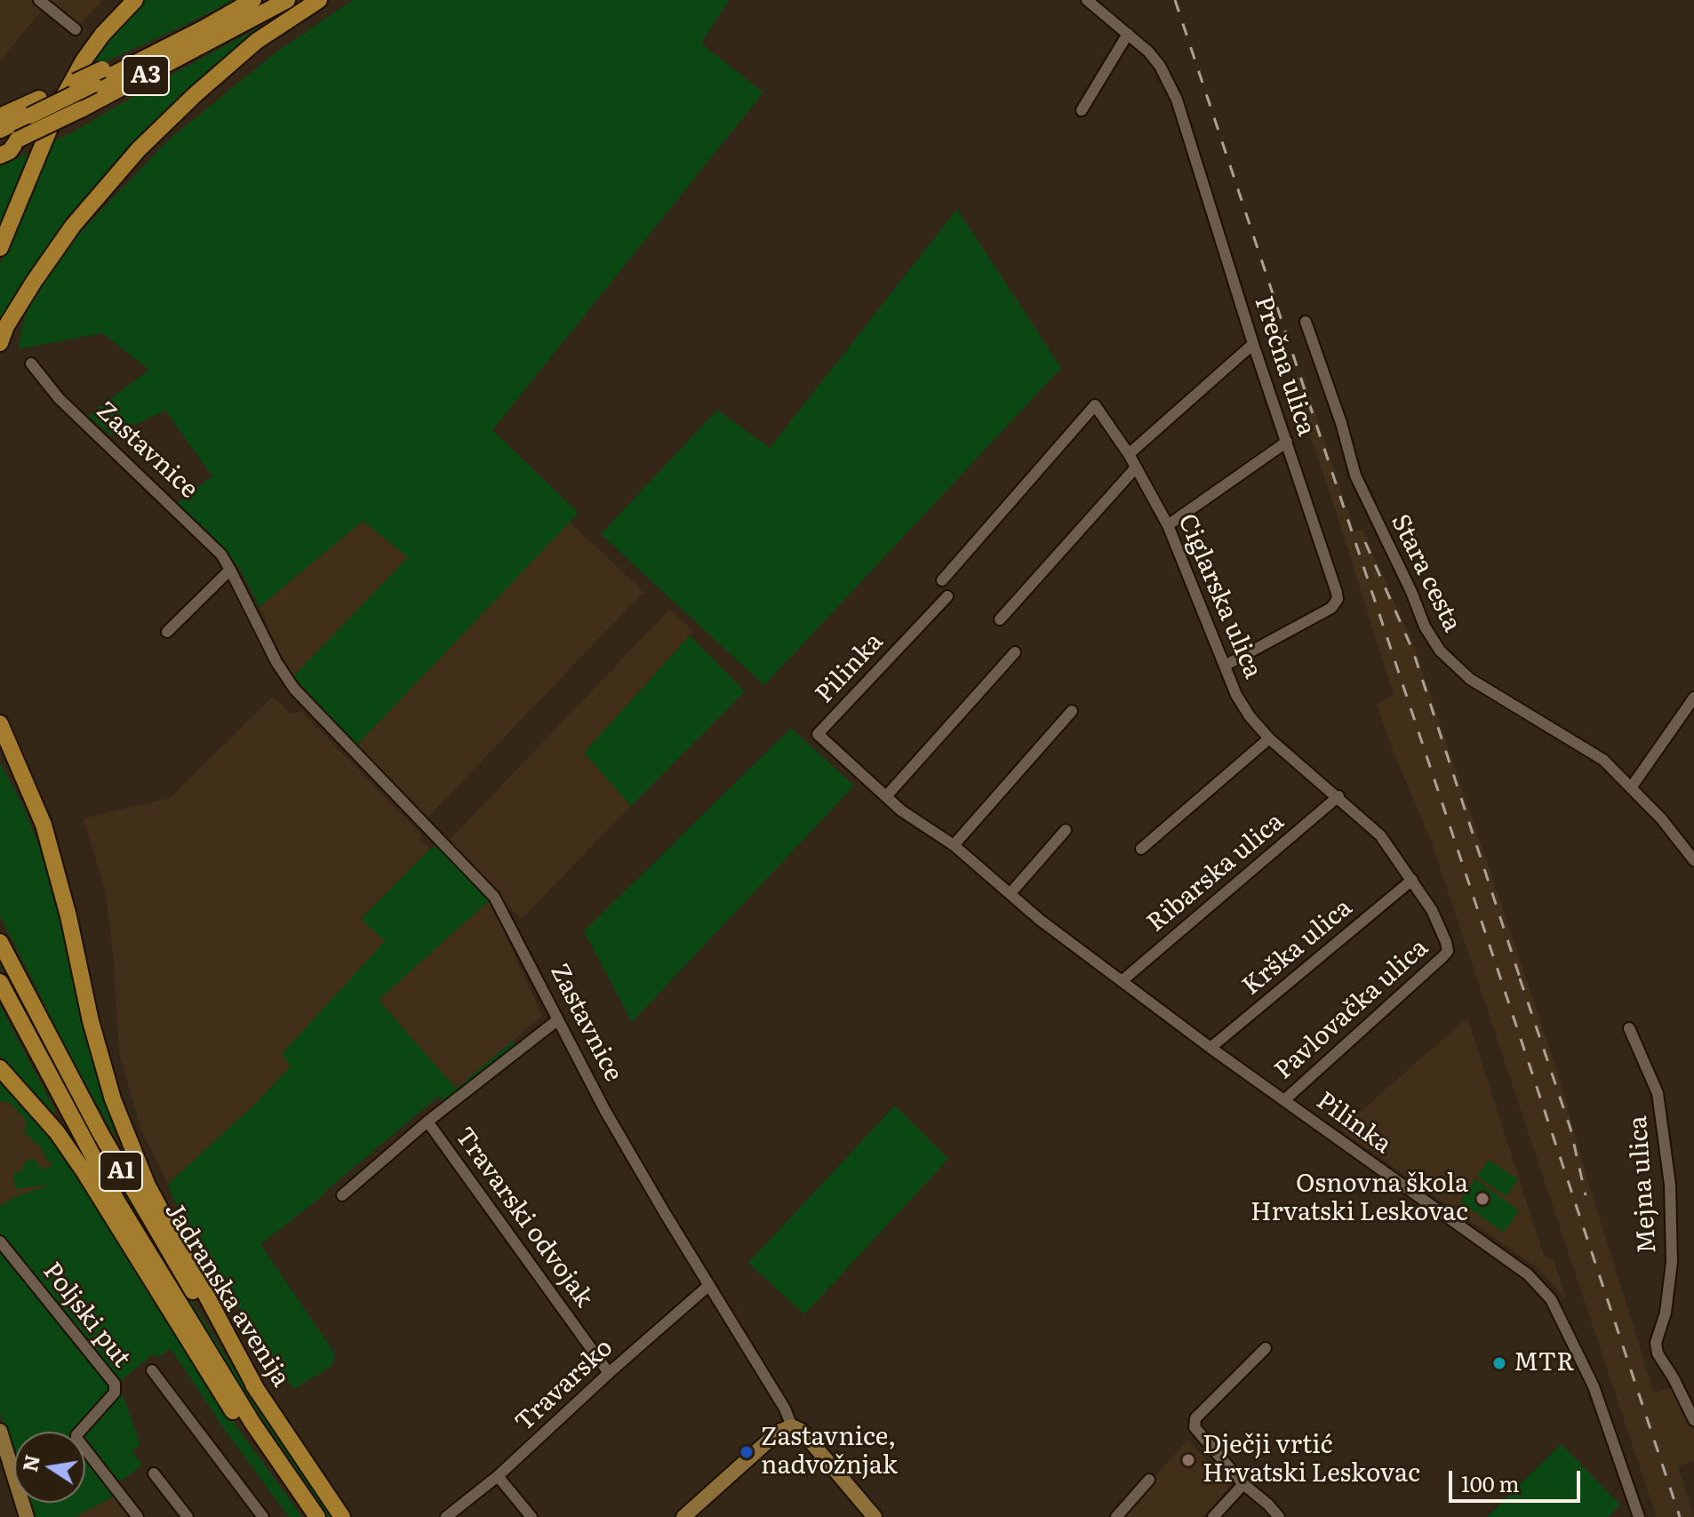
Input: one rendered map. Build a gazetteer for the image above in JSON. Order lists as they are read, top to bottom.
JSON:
{
  "streets": {
    "highway": ["A3", "A1", "Jadranska avenija"],
    "main road": ["Zastavnice"],
    "street": [
      "Prečna ulica",
      "Stara cesta",
      "Ciglarska ulica",
      "Pilinka",
      "Ribarska ulica",
      "Krška ulica",
      "Pavlovačka ulica",
      "Mejna ulica",
      "Travarski odvojak",
      "Poljski put",
      "Travarsko"
    ]
  },
  "crossings": [
    ["Prečna ulica", "Ciglarska ulica"],
    ["Zastavnice", "Travarski odvojak"],
    ["Zastavnice", "Travarsko"],
    ["Ciglarska ulica", "Ribarska ulica"],
    ["Ciglarska ulica", "Krška ulica"],
    ["Ciglarska ulica", "Pavlovačka ulica"],
    ["Pilinka", "Ribarska ulica"],
    ["Pilinka", "Krška ulica"],
    ["Pilinka", "Pavlovačka ulica"],
    ["Travarski odvojak", "Travarsko"]
  ],
  "places": [
    "Osnovna škola Hrvatski Leskovac",
    "MTR",
    "Zastavnice, nadvožnjak",
    "Dječji vrtić Hrvatski Leskovac"
  ],
  "scale_bar": "100 m",
  "north": "left"
}
